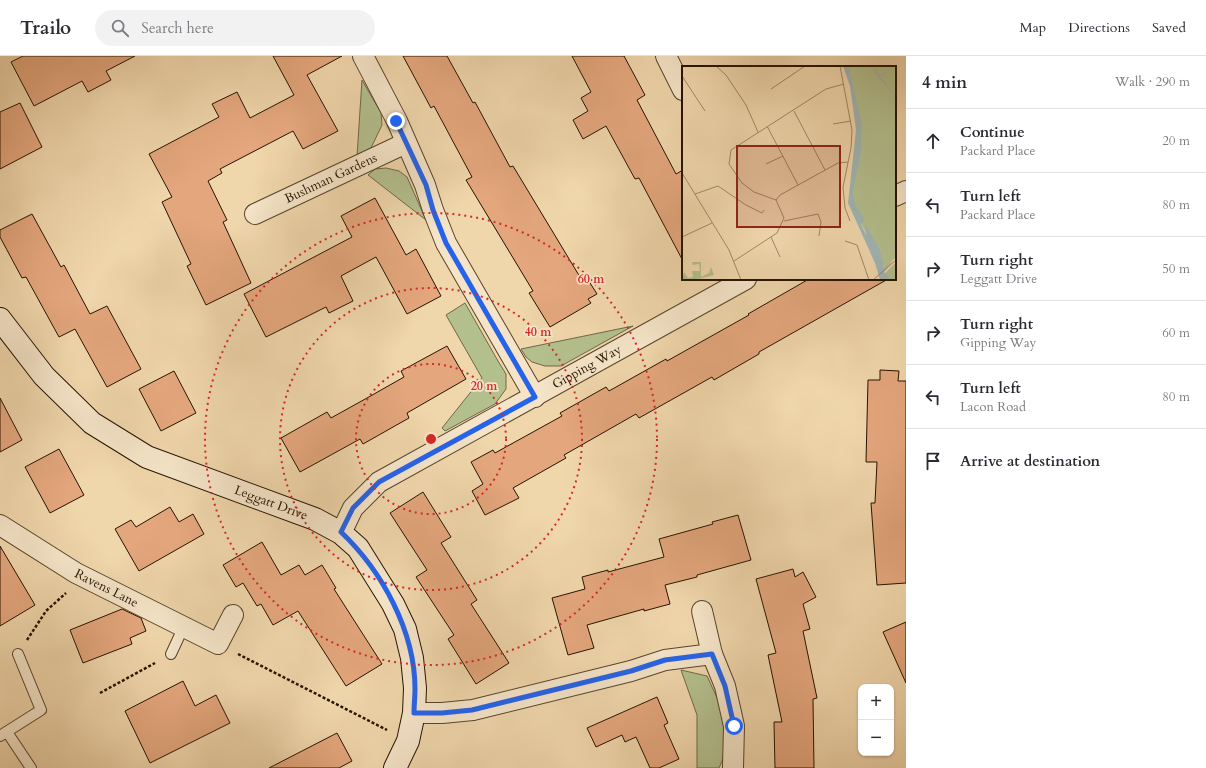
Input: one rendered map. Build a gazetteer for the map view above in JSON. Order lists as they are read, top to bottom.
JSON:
{
  "streets": {
    "street": [
      "Bushman Gardens",
      "Gipping Way",
      "Leggatt Drive",
      "Ravens Lane"
    ]
  },
  "crossings": [
    ["Gipping Way", "Leggatt Drive"]
  ],
  "page": {
    "header": "Trailo",
    "search": "Search here",
    "nav": ["Map", "Directions", "Saved"],
    "heading": ["4 min", "Walk · 290 m"],
    "list": [
      ["Continue", "Packard Place", "20 m"],
      ["Turn left", "Packard Place", "80 m"],
      ["Turn right", "Leggatt Drive", "50 m"],
      ["Turn right", "Gipping Way", "60 m"],
      ["Turn left", "Lacon Road", "80 m"],
      "Arrive at destination"
    ],
    "map_buttons": ["+", "−"]
  },
  "rings": ["60 m", "40 m", "20 m"]
}
